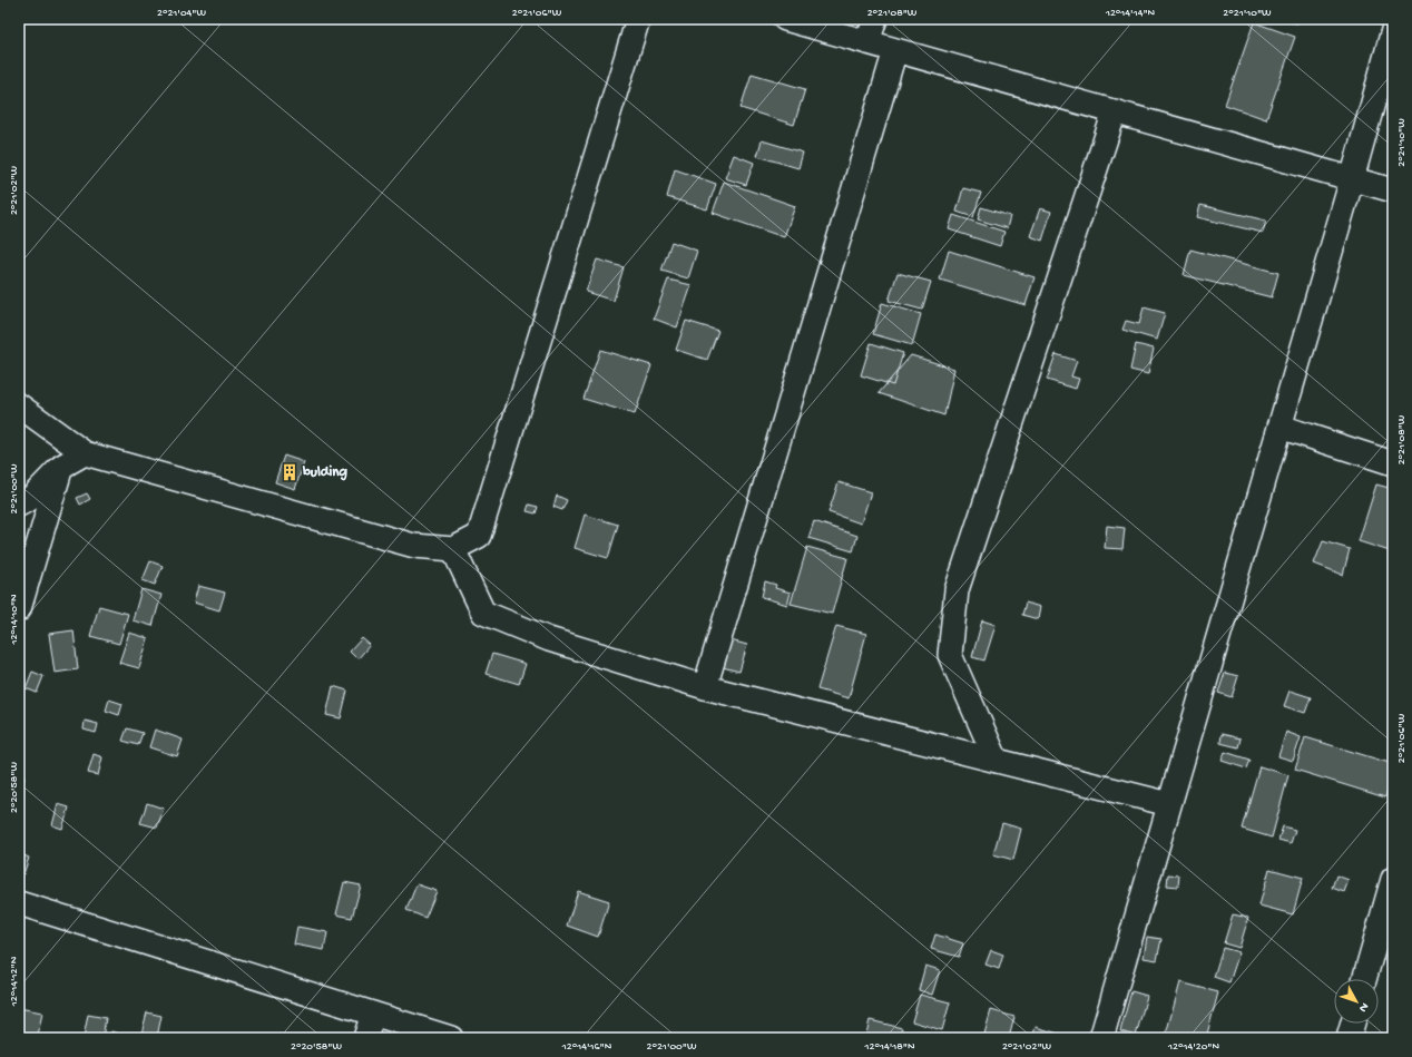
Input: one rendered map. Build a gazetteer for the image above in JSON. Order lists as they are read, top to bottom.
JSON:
{
  "places": {
    "building": ["bulding"]
  },
  "north": "bottom right",
  "coordinates": [
    "2°21'04\"W",
    "2°21'06\"W",
    "2°21'08\"W",
    "12°14'14\"N",
    "2°21'10\"W",
    "2°21'02\"W",
    "2°21'00\"W",
    "12°14'10\"N",
    "2°20'58\"W",
    "12°14'12\"N",
    "12°14'16\"N",
    "12°14'18\"N",
    "12°14'20\"N"
  ]
}
